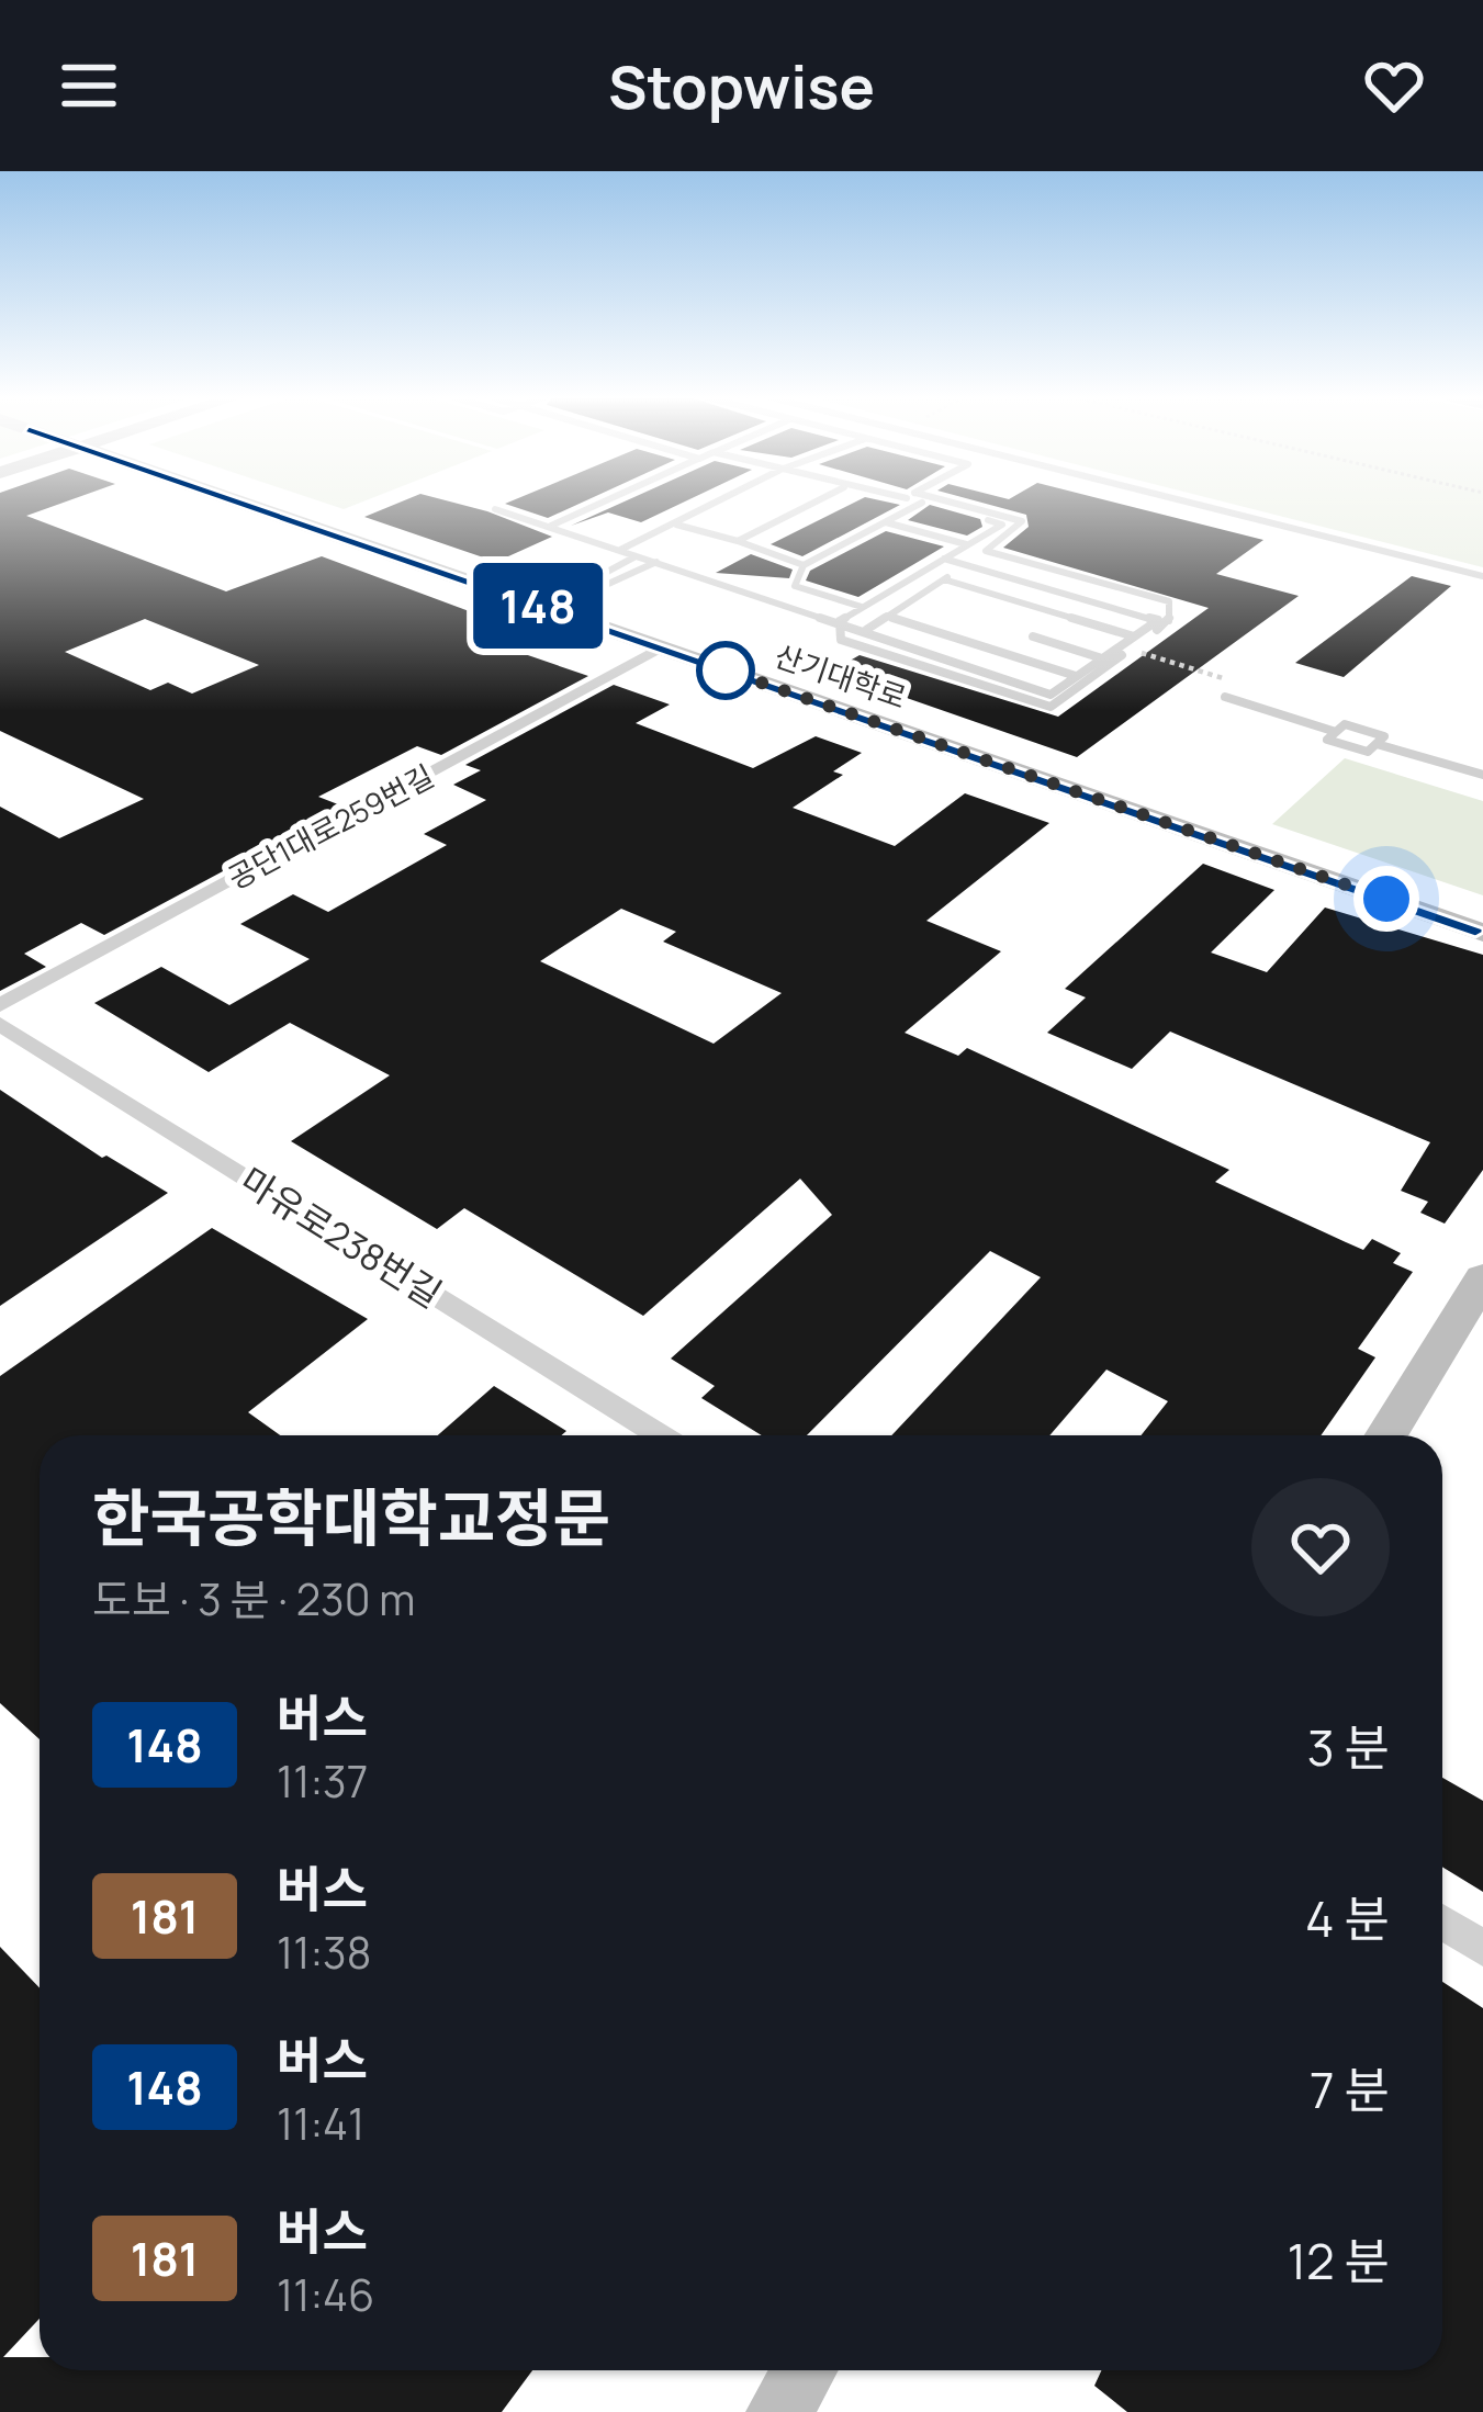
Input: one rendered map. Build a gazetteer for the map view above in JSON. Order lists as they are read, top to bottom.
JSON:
{
  "streets": {
    "street": ["산기대학로", "공단1대로259번길", "마유로238번길"]
  },
  "crossings": [
    ["산기대학로", "공단1대로259번길"]
  ],
  "lines": ["bus line 148"],
  "page": {
    "header": "Stopwise",
    "on_map": "148",
    "heading": ["한국공학대학교정문", "도보 · 3 분 · 230 m"],
    "list": [
      {
        "mark": "148",
        "name": "버스",
        "note": "11:37",
        "value": "3 분"
      },
      {
        "mark": "181",
        "name": "버스",
        "note": "11:38",
        "value": "4 분"
      },
      {
        "mark": "148",
        "name": "버스",
        "note": "11:41",
        "value": "7 분"
      },
      {
        "mark": "181",
        "name": "버스",
        "note": "11:46",
        "value": "12 분"
      }
    ]
  }
}
